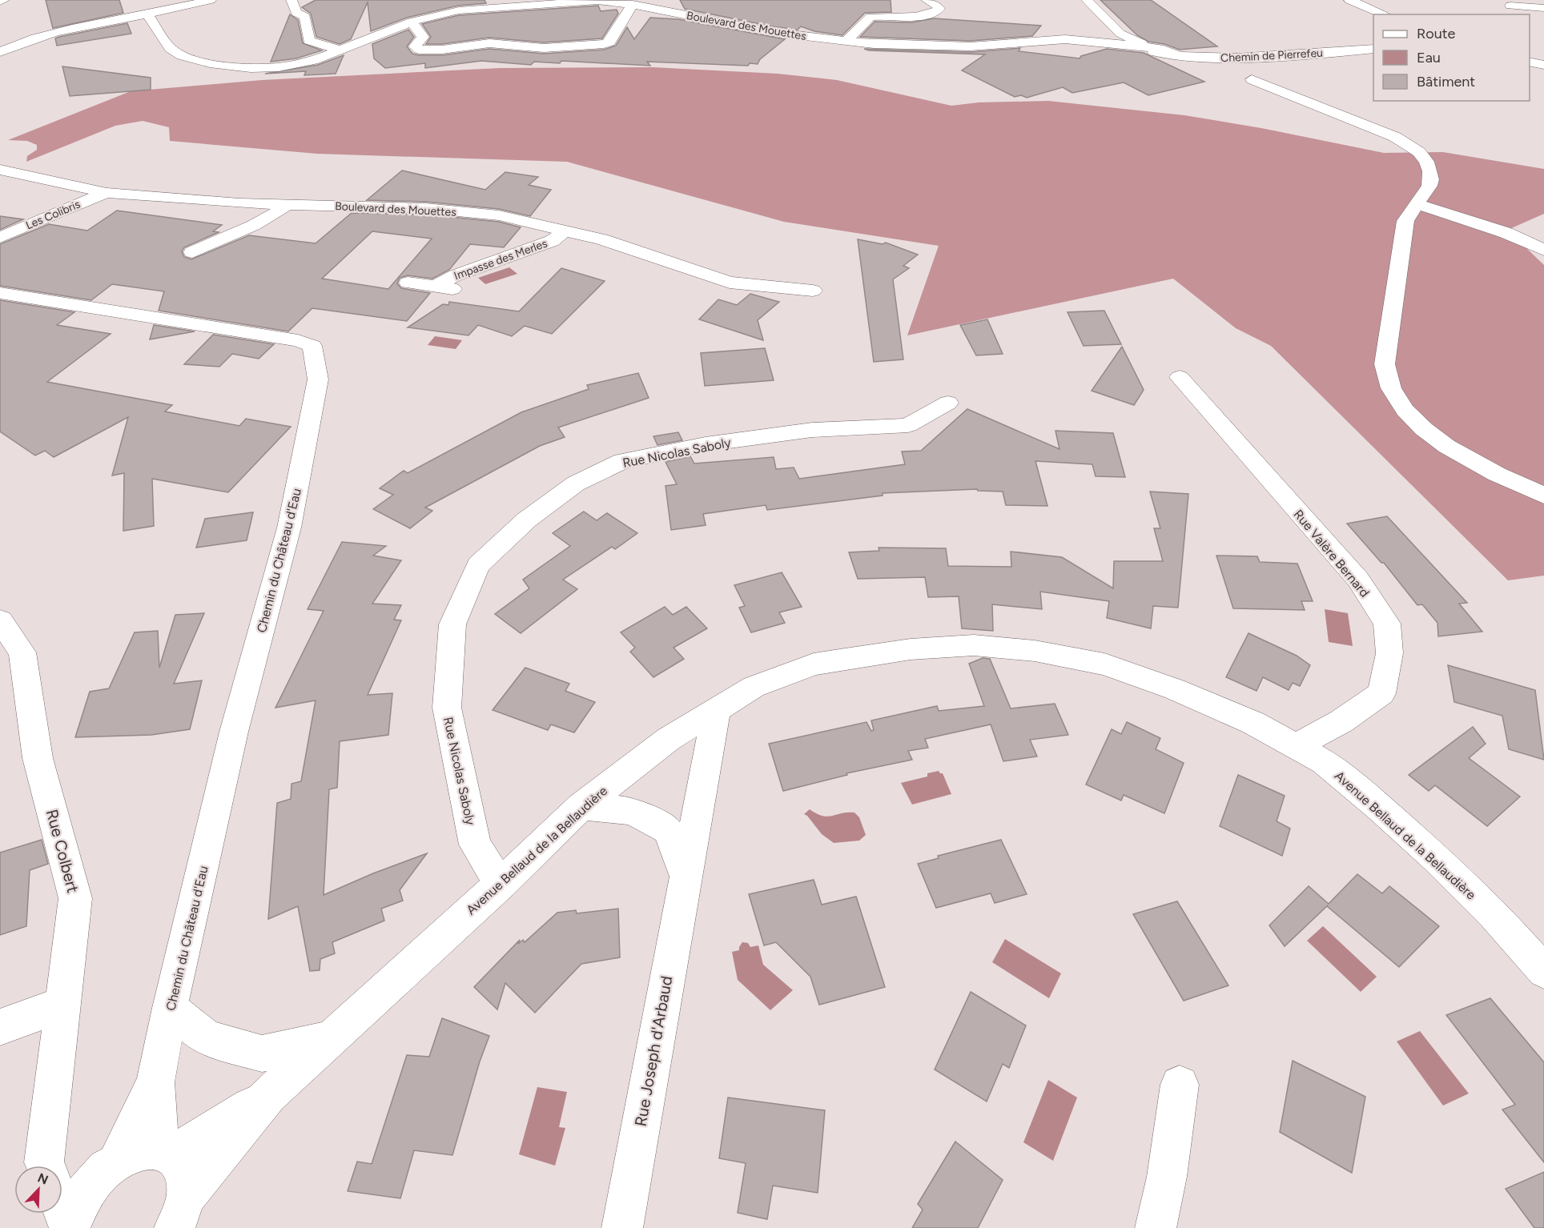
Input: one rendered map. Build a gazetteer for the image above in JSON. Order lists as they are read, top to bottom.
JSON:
{
  "streets": {
    "street": [
      "Boulevard des Mouettes",
      "Chemin de Pierrefeu",
      "Les Colibris",
      "Impasse des Merles",
      "Rue Nicolas Saboly",
      "Rue Valère Bernard",
      "Chemin du Château d'Eau",
      "Avenue Bellaud de la Bellaudière",
      "Rue Colbert",
      "Rue Joseph d'Arbaud"
    ]
  },
  "crossings": [
    ["Boulevard des Mouettes", "Chemin de Pierrefeu"],
    ["Boulevard des Mouettes", "Les Colibris"],
    ["Boulevard des Mouettes", "Impasse des Merles"],
    ["Rue Nicolas Saboly", "Avenue Bellaud de la Bellaudière"],
    ["Rue Valère Bernard", "Avenue Bellaud de la Bellaudière"],
    ["Chemin du Château d'Eau", "Avenue Bellaud de la Bellaudière"],
    ["Avenue Bellaud de la Bellaudière", "Rue Joseph d'Arbaud"]
  ],
  "legend": ["Route", "Eau", "Bâtiment"],
  "north": "top right"
}
